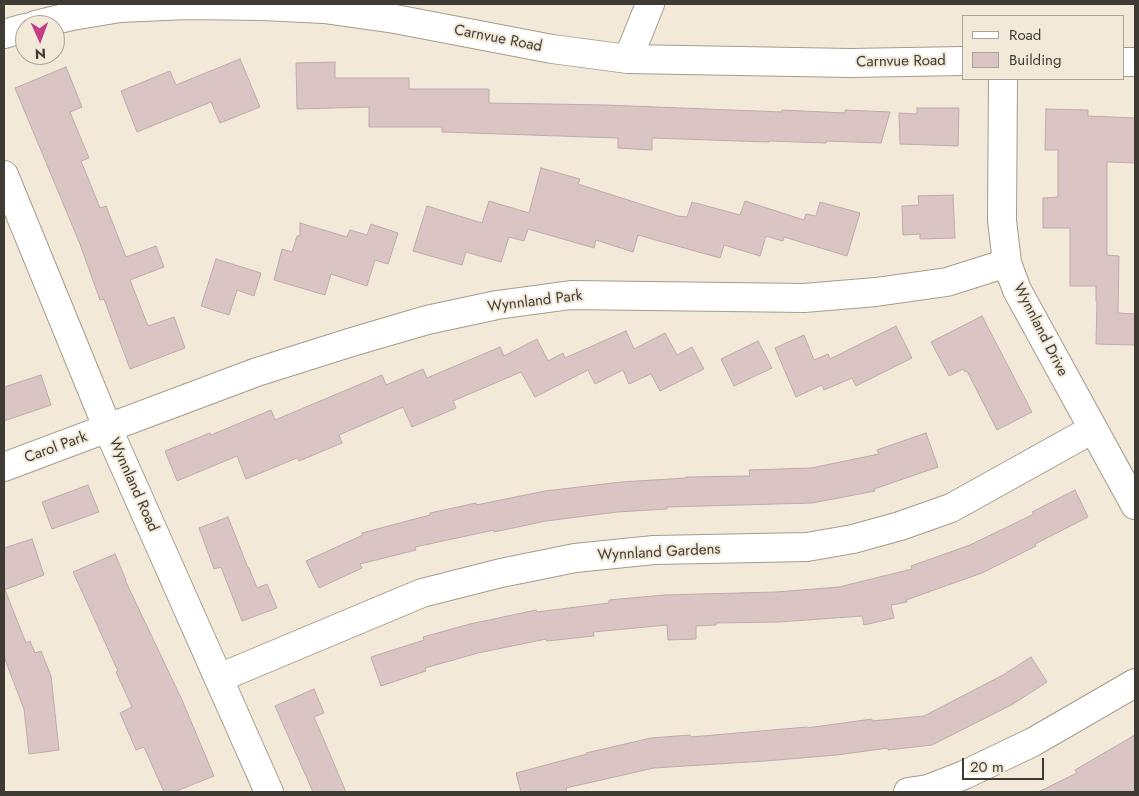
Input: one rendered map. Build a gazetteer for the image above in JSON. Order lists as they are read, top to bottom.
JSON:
{
  "streets": {
    "street": [
      "Carnvue Road",
      "Wynnland Park",
      "Wynnland Drive",
      "Carol Park",
      "Wynnland Road",
      "Wynnland Gardens"
    ]
  },
  "crossings": [
    ["Wynnland Park", "Wynnland Drive"],
    ["Wynnland Park", "Carol Park"],
    ["Wynnland Park", "Wynnland Road"],
    ["Wynnland Drive", "Wynnland Gardens"],
    ["Carol Park", "Wynnland Road"],
    ["Wynnland Road", "Wynnland Gardens"]
  ],
  "legend": ["Road", "Building"],
  "scale_bar": "20 m",
  "north": "bottom"
}
